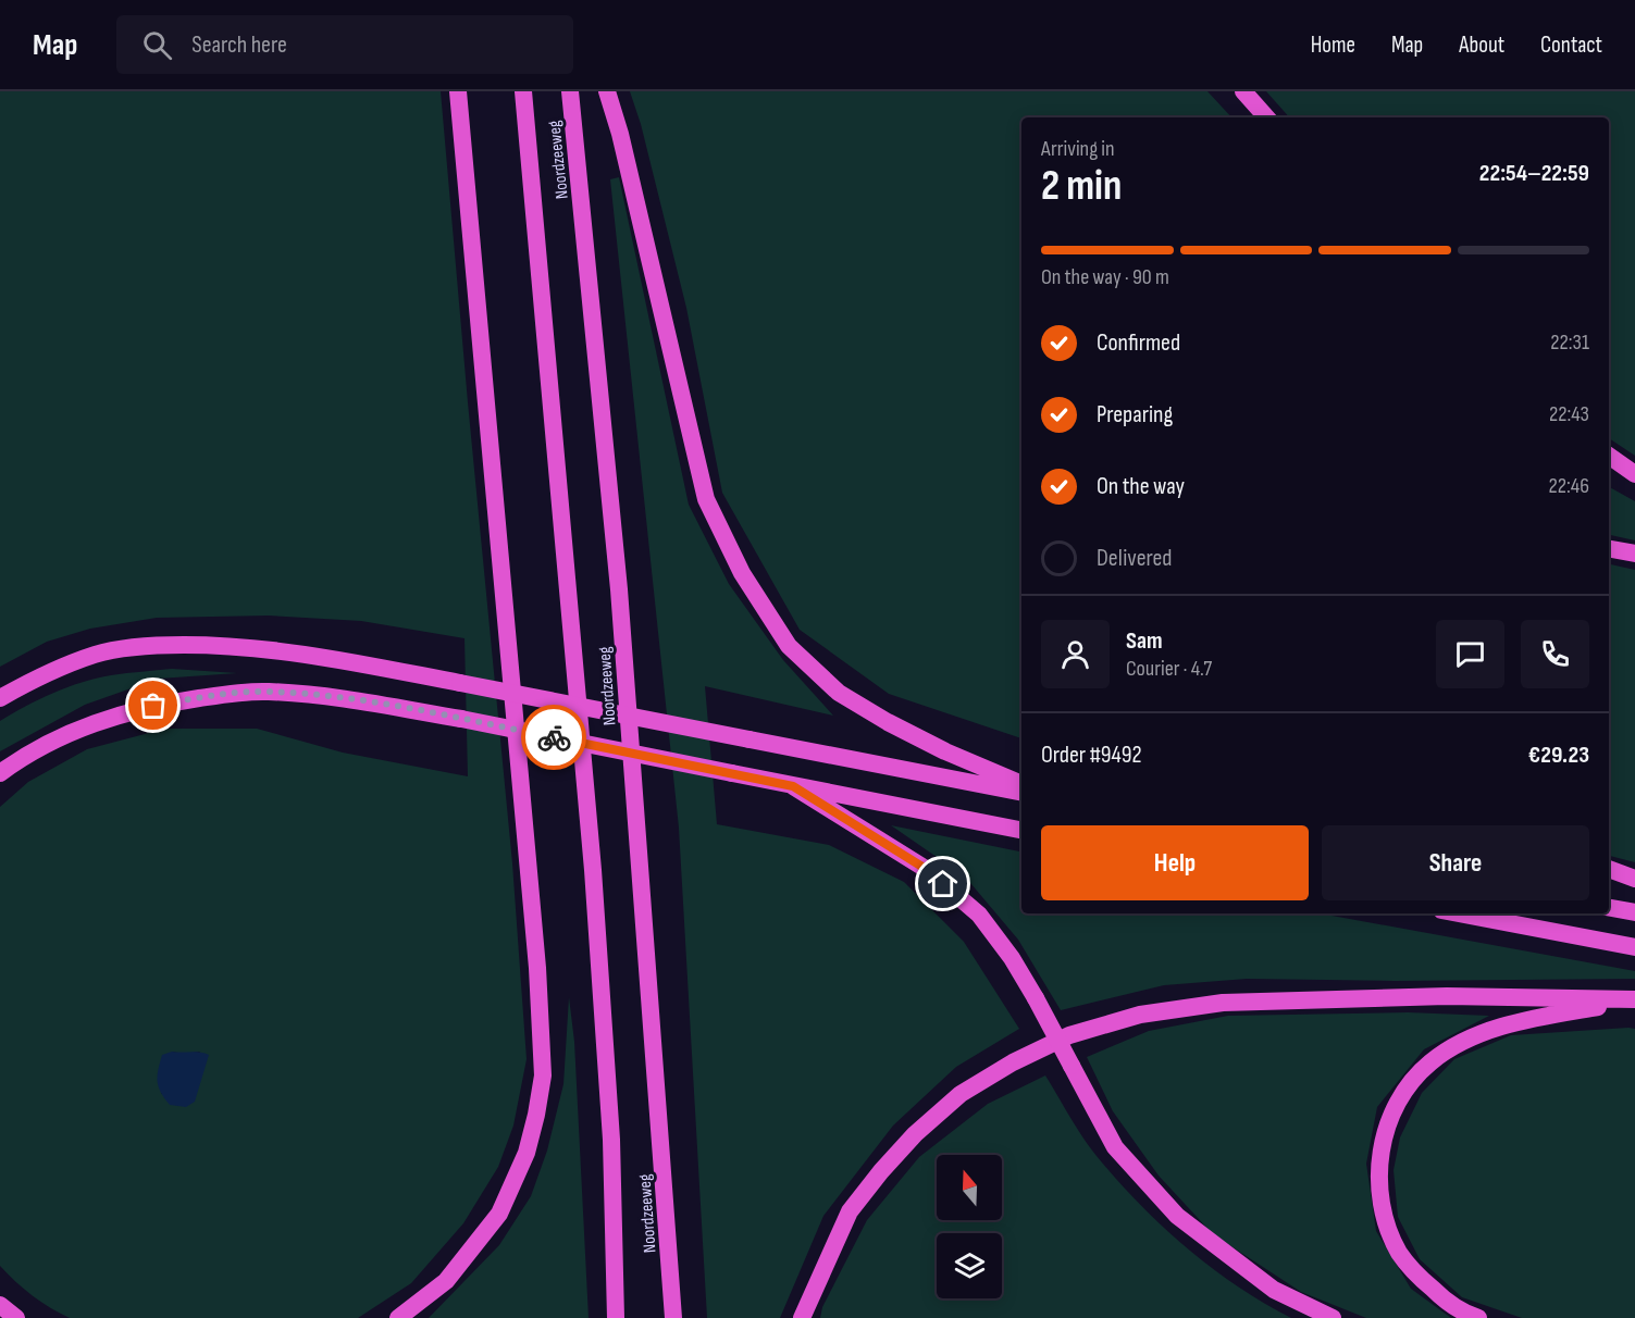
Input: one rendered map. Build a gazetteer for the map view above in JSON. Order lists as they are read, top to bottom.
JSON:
{
  "streets": {
    "highway": ["Noordzeeweg"]
  },
  "north": "top",
  "page": {
    "header": "Map",
    "search": "Search here",
    "nav": [
      "Home",
      "Map",
      "About",
      "Contact"
    ],
    "heading": ["2 min", "Arriving in", "22:54–22:59"],
    "panel": [
      "Sam",
      "Courier · 4.7",
      "Order #9492",
      "€29.23"
    ],
    "bar": "On the way · 90 m",
    "list": [
      ["Confirmed", "22:31"],
      ["Preparing", "22:43"],
      ["On the way", "22:46"],
      "Delivered"
    ],
    "buttons": ["Help", "Share"]
  }
}
